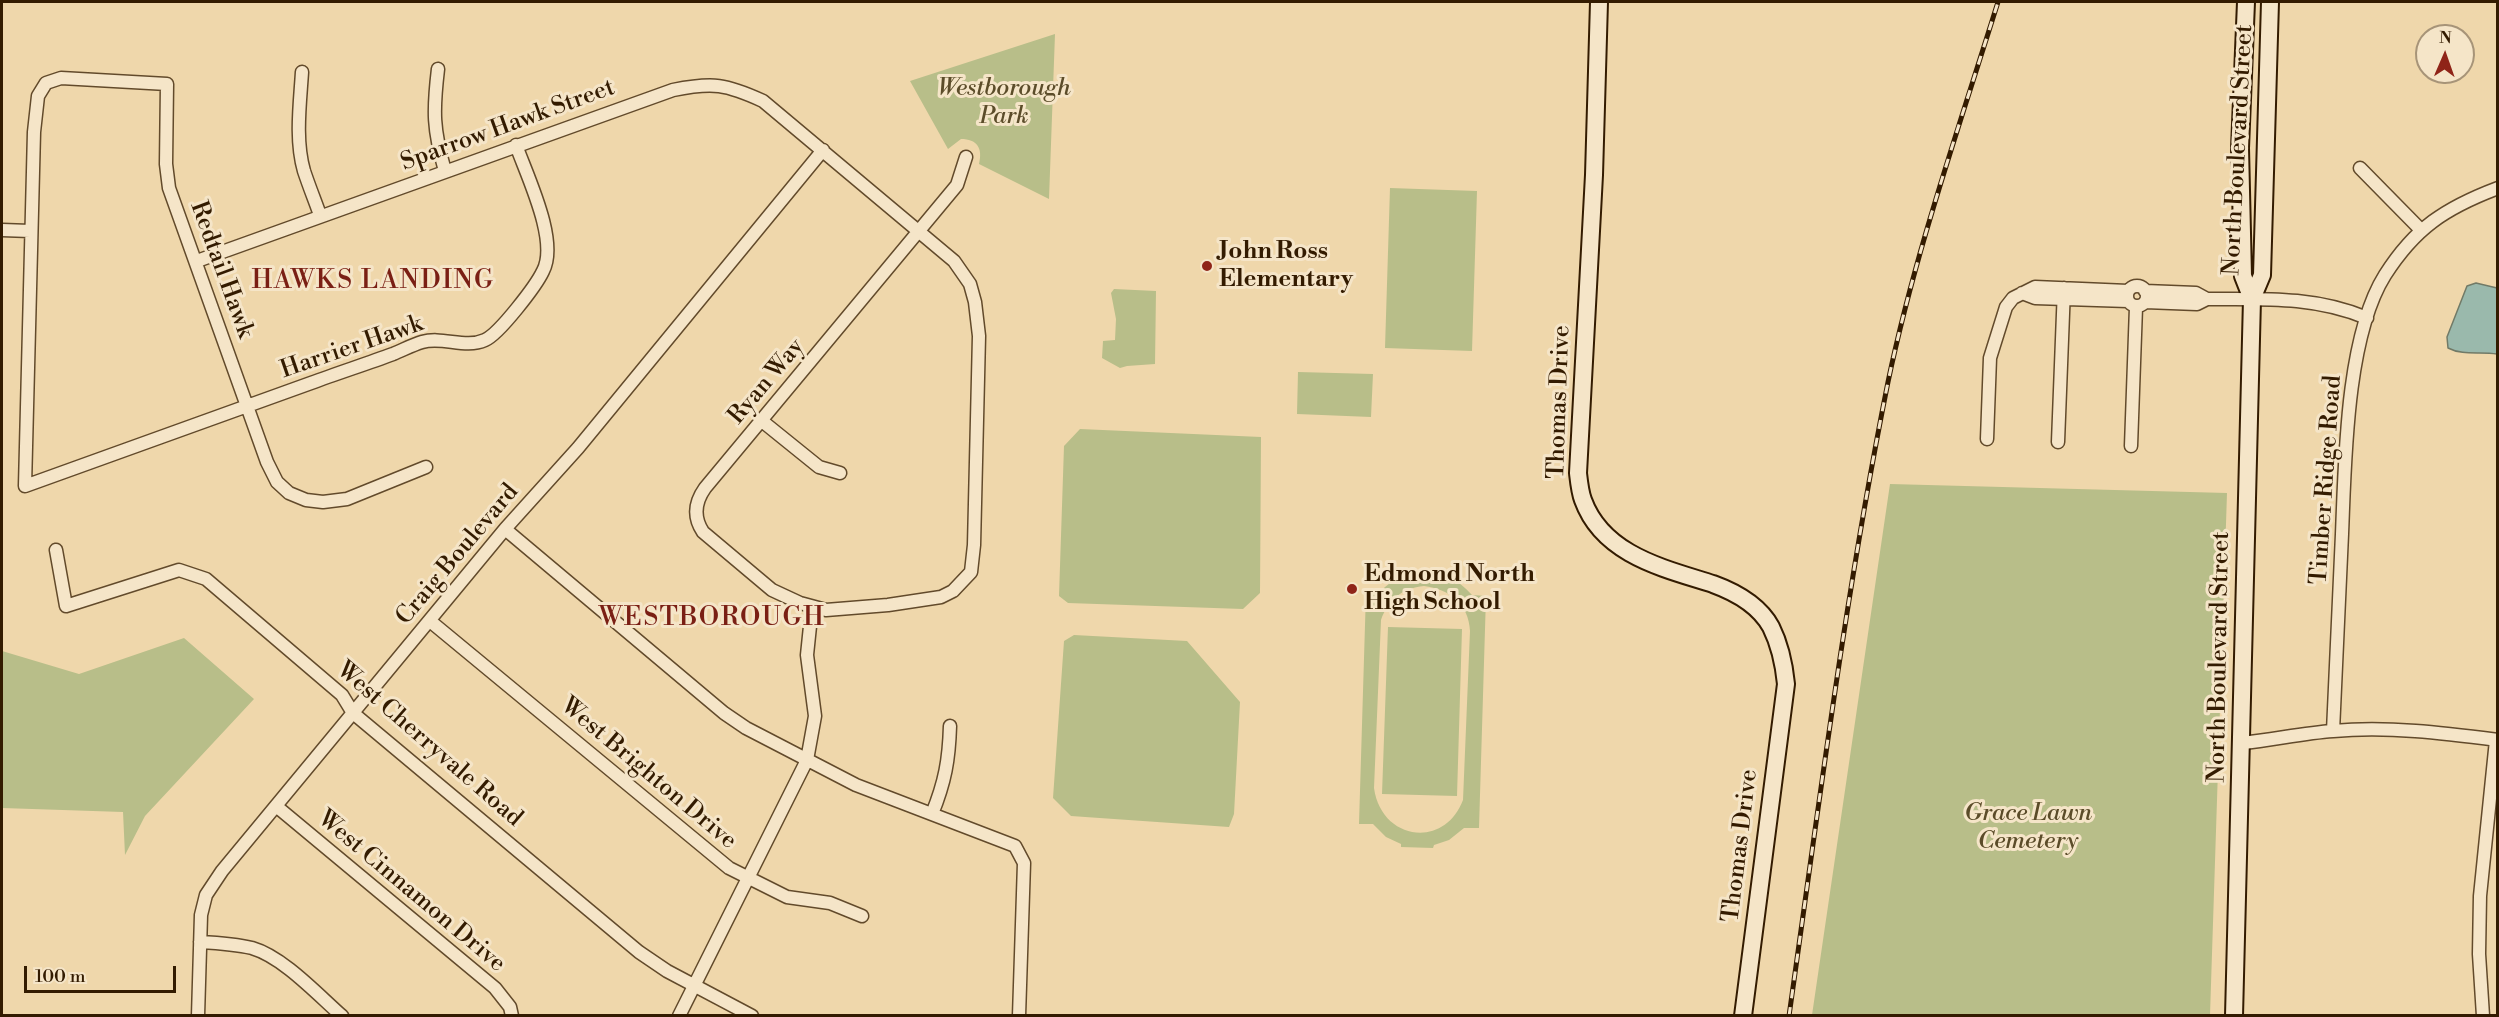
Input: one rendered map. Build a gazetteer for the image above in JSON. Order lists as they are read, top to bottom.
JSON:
{
  "streets": {
    "main road": ["North Boulevard Street", "Thomas Drive"],
    "street": [
      "Sparrow Hawk Street",
      "Redtail Hawk",
      "Harrier Hawk",
      "Ryan Way",
      "Timber Ridge Road",
      "Craig Boulevard",
      "West Cherryvale Road",
      "West Brighton Drive",
      "West Cinnamon Drive"
    ]
  },
  "crossings": [
    ["Sparrow Hawk Street", "Redtail Hawk"],
    ["Sparrow Hawk Street", "Harrier Hawk"],
    ["Sparrow Hawk Street", "Ryan Way"],
    ["Sparrow Hawk Street", "Craig Boulevard"],
    ["Redtail Hawk", "Harrier Hawk"],
    ["Craig Boulevard", "West Cherryvale Road"],
    ["Craig Boulevard", "West Brighton Drive"],
    ["Craig Boulevard", "West Cinnamon Drive"]
  ],
  "districts": ["HAWKS LANDING", "WESTBOROUGH"],
  "parks": ["Westborough Park", "Grace Lawn Cemetery"],
  "places": ["John Ross Elementary", "Edmond North High School"],
  "scale_bar": "100 m",
  "north": "top"
}
